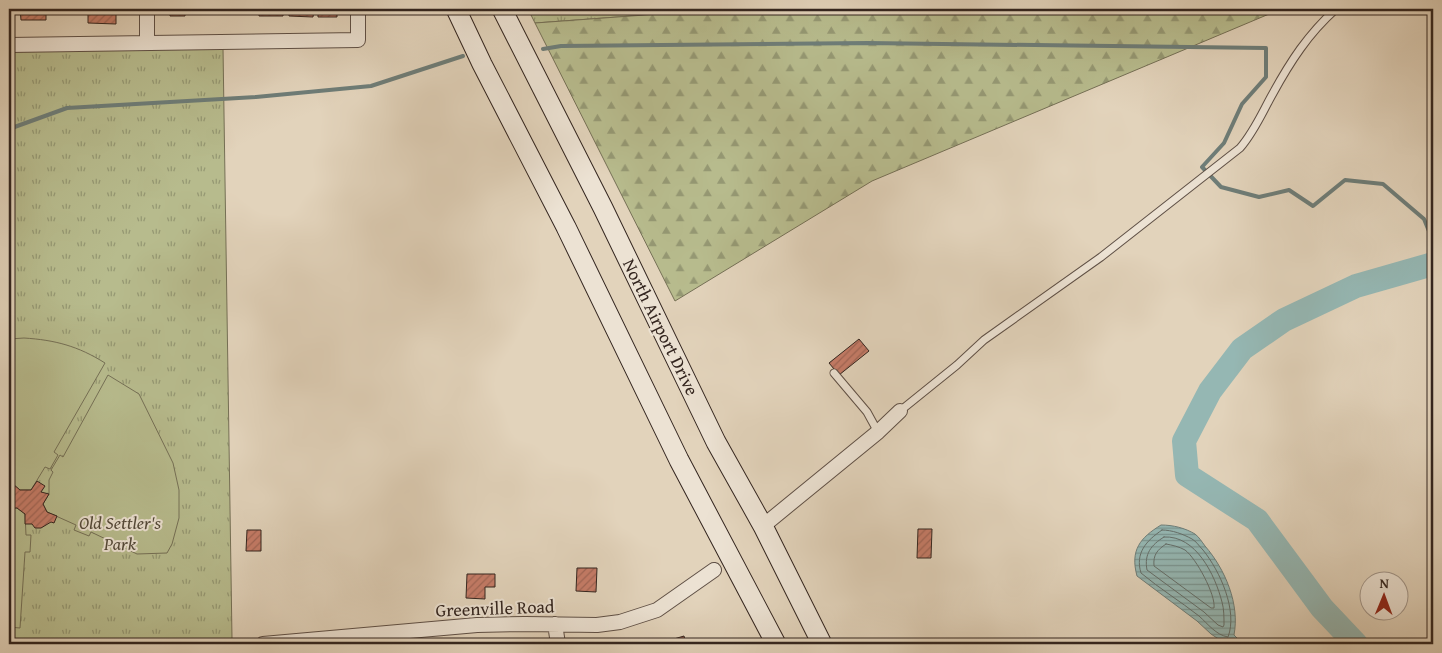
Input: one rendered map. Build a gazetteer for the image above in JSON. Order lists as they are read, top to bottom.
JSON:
{
  "streets": {
    "main road": ["North Airport Drive"],
    "street": ["Greenville Road"]
  },
  "parks": ["Old Settler's Park"],
  "north": "top"
}
